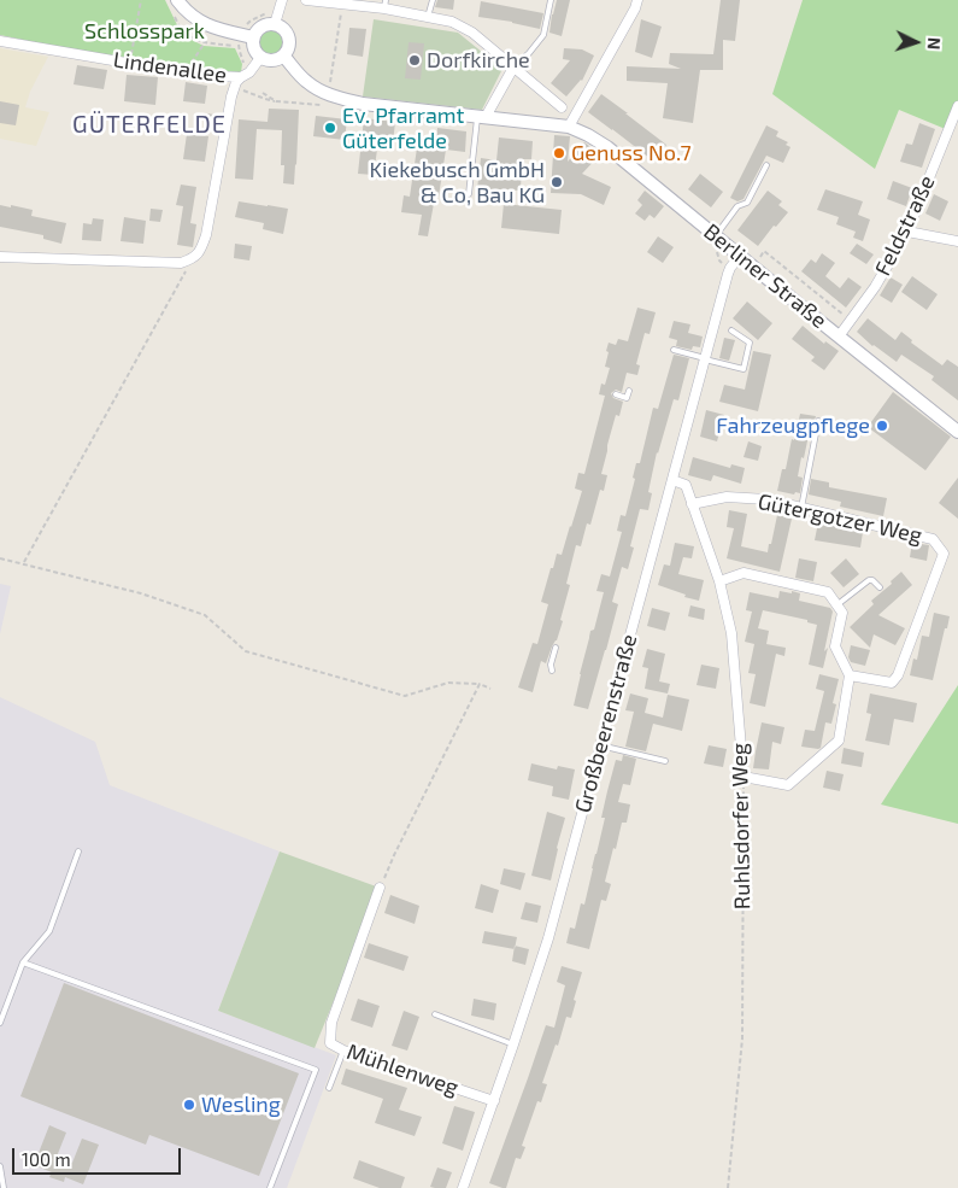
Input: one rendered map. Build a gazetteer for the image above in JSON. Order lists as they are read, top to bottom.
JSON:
{
  "streets": {
    "main road": ["Berliner Straße"],
    "street": [
      "Lindenallee",
      "Feldstraße",
      "Gütergotzer Weg",
      "Großbeerenstraße",
      "Ruhlsdorfer Weg",
      "Mühlenweg"
    ]
  },
  "crossings": [
    ["Lindenallee", "Berliner Straße"],
    ["Feldstraße", "Berliner Straße"],
    ["Berliner Straße", "Großbeerenstraße"],
    ["Gütergotzer Weg", "Ruhlsdorfer Weg"],
    ["Großbeerenstraße", "Ruhlsdorfer Weg"],
    ["Großbeerenstraße", "Mühlenweg"]
  ],
  "districts": ["GÜTERFELDE"],
  "parks": ["Schlosspark"],
  "places": [
    "Dorfkirche",
    "Ev. Pfarramt Güterfelde",
    "Genuss No.7",
    "Kiekebusch GmbH & Co, Bau KG",
    "Fahrzeugpflege",
    "Wesling"
  ],
  "scale_bar": "100 m",
  "north": "right"
}
